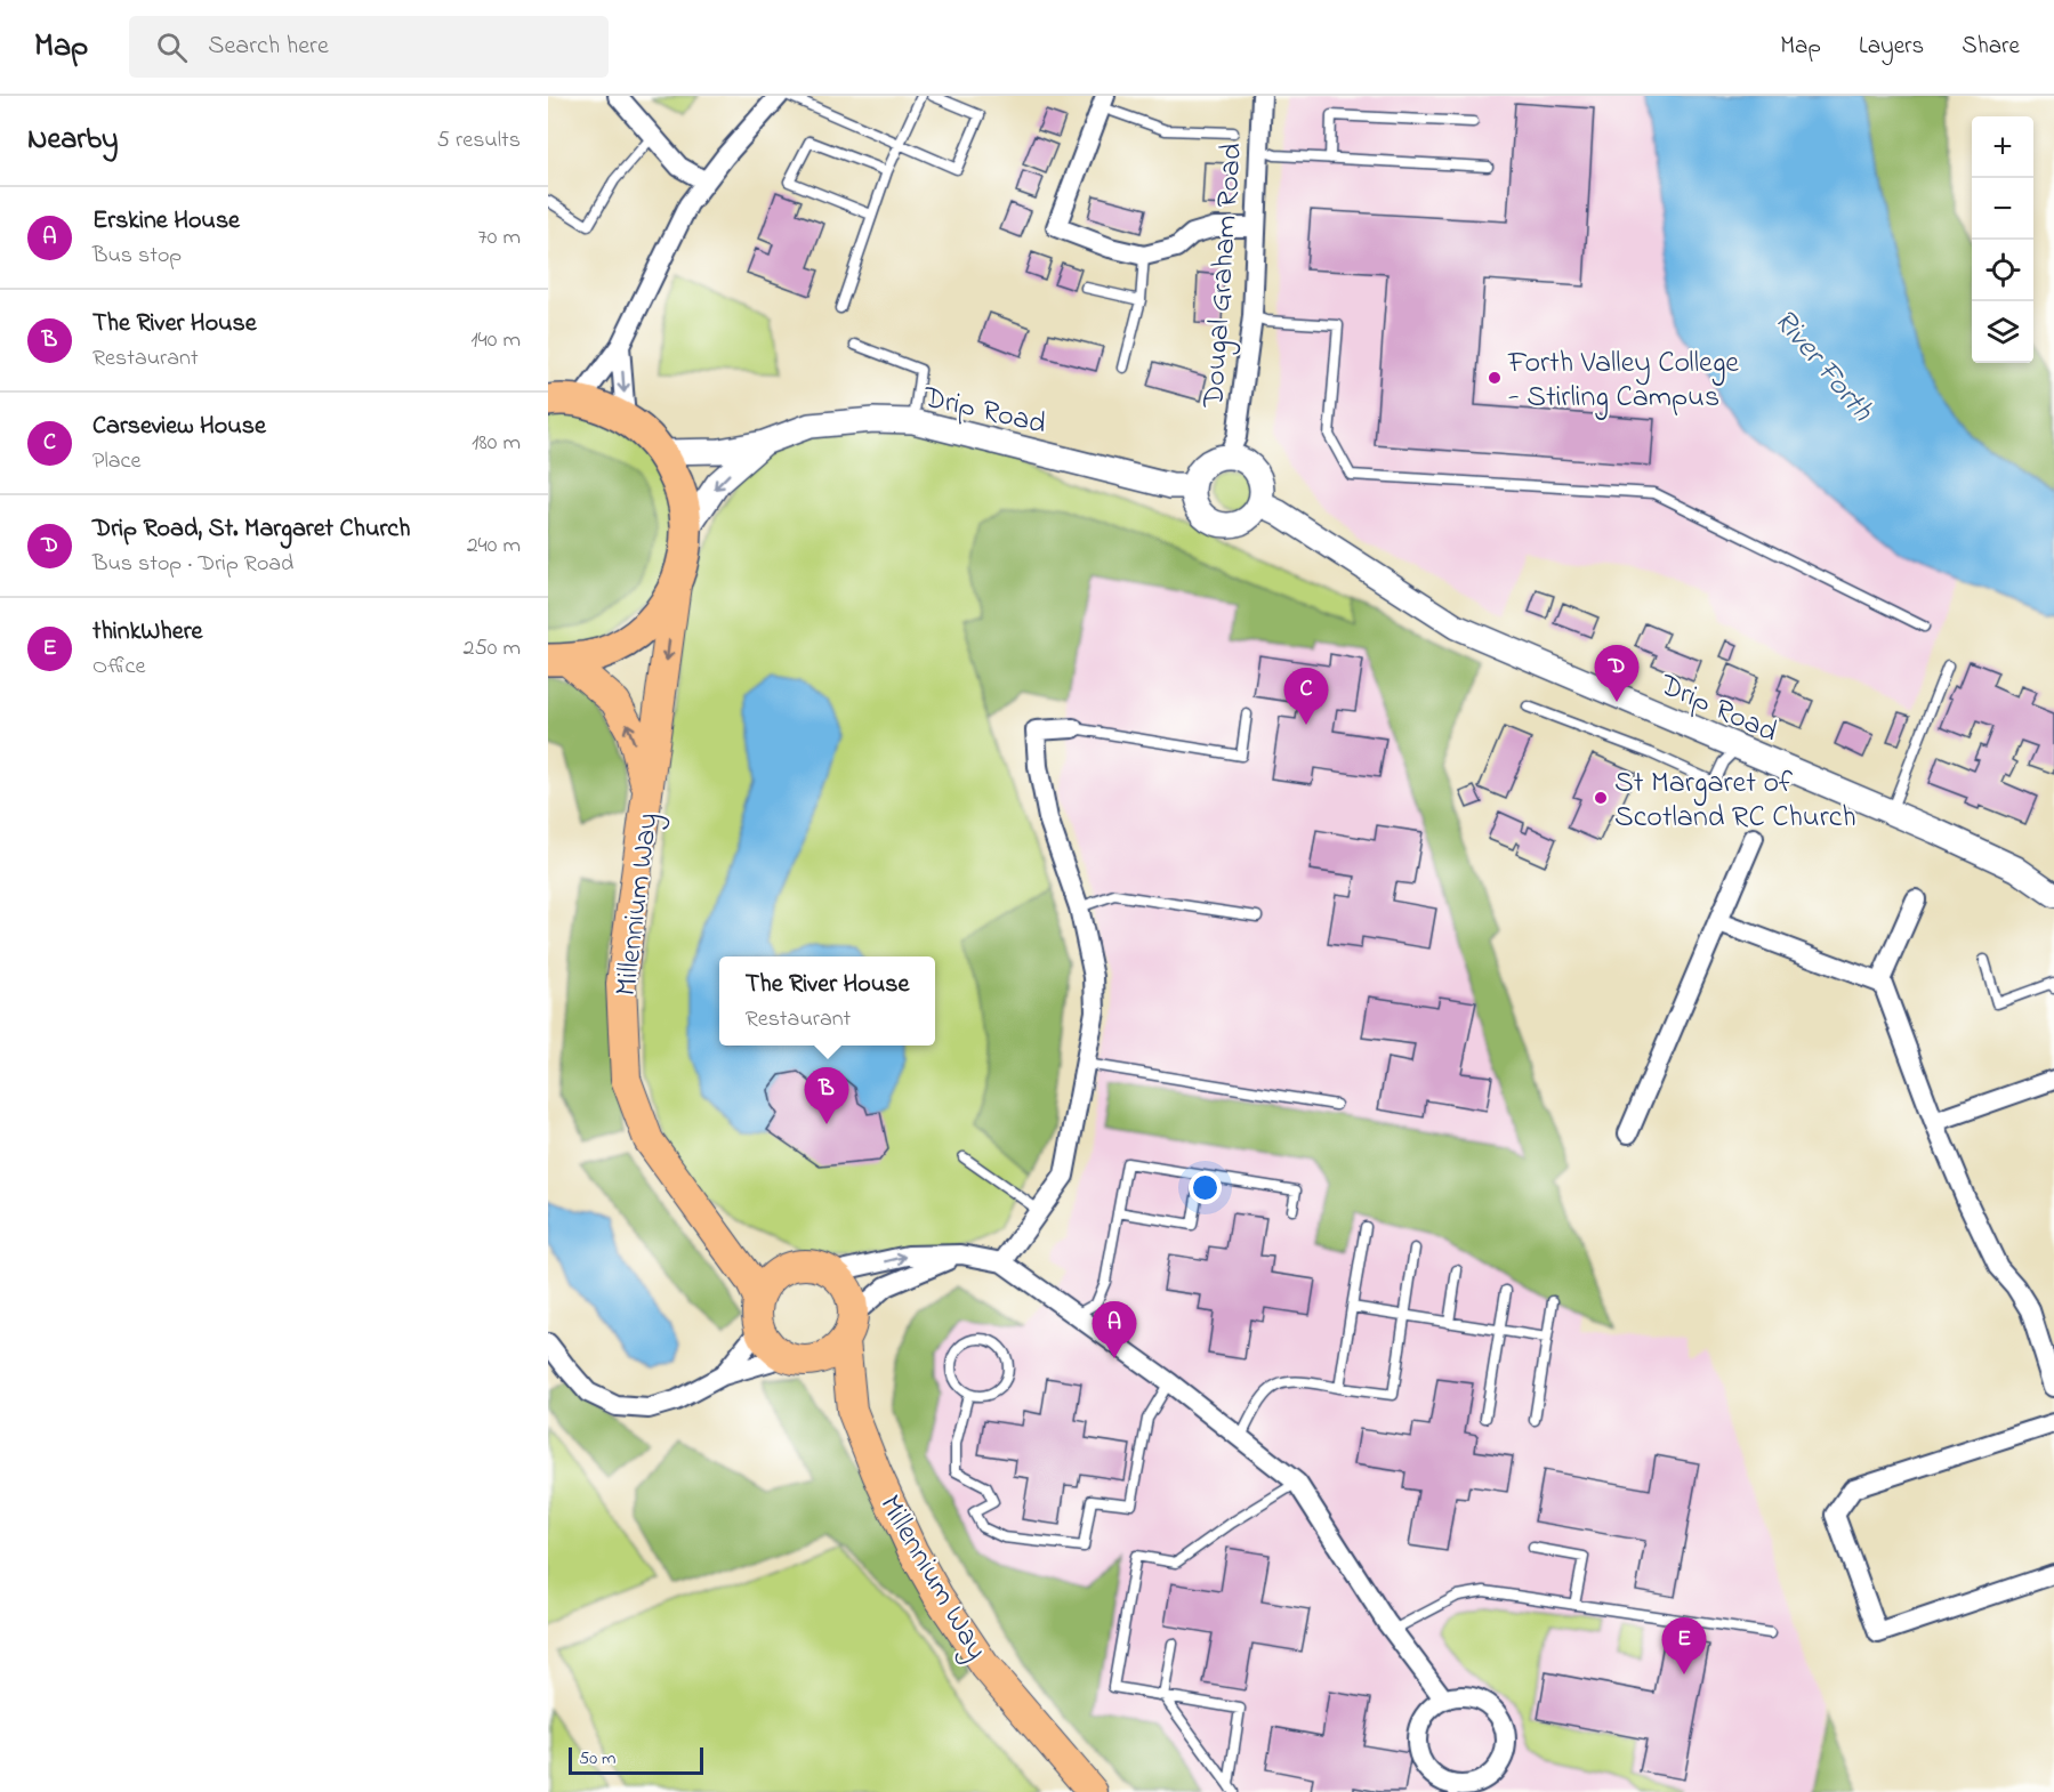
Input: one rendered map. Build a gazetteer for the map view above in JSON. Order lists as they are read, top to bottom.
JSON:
{
  "streets": {
    "main road": ["Millennium Way"],
    "street": ["Dougal Graham Road", "Drip Road"]
  },
  "crossings": [
    ["Dougal Graham Road", "Drip Road"]
  ],
  "water": ["River Forth"],
  "places": ["Forth Valley College - Stirling Campus", "St Margaret of Scotland RC Church"],
  "scale_bar": "50 m",
  "page": {
    "header": "Map",
    "search": "Search here",
    "nav": ["Map", "Layers", "Share"],
    "heading": ["Nearby", "5 results"],
    "map_buttons": ["+", "−"],
    "list": [
      {
        "mark": "A",
        "name": "Erskine House",
        "note": "Bus stop",
        "value": "70 m"
      },
      {
        "mark": "B",
        "name": "The River House",
        "note": "Restaurant",
        "value": "140 m"
      },
      {
        "mark": "C",
        "name": "Carseview House",
        "note": "Place",
        "value": "180 m"
      },
      {
        "mark": "D",
        "name": "Drip Road, St. Margaret Church",
        "note": "Bus stop · Drip Road",
        "value": "240 m"
      },
      {
        "mark": "E",
        "name": "thinkWhere",
        "note": "Office",
        "value": "250 m"
      }
    ],
    "pins": [
      "D",
      "C",
      "B",
      "A",
      "E"
    ],
    "popup": ["The River House", "Restaurant"],
    "scale": "50 m"
  }
}
